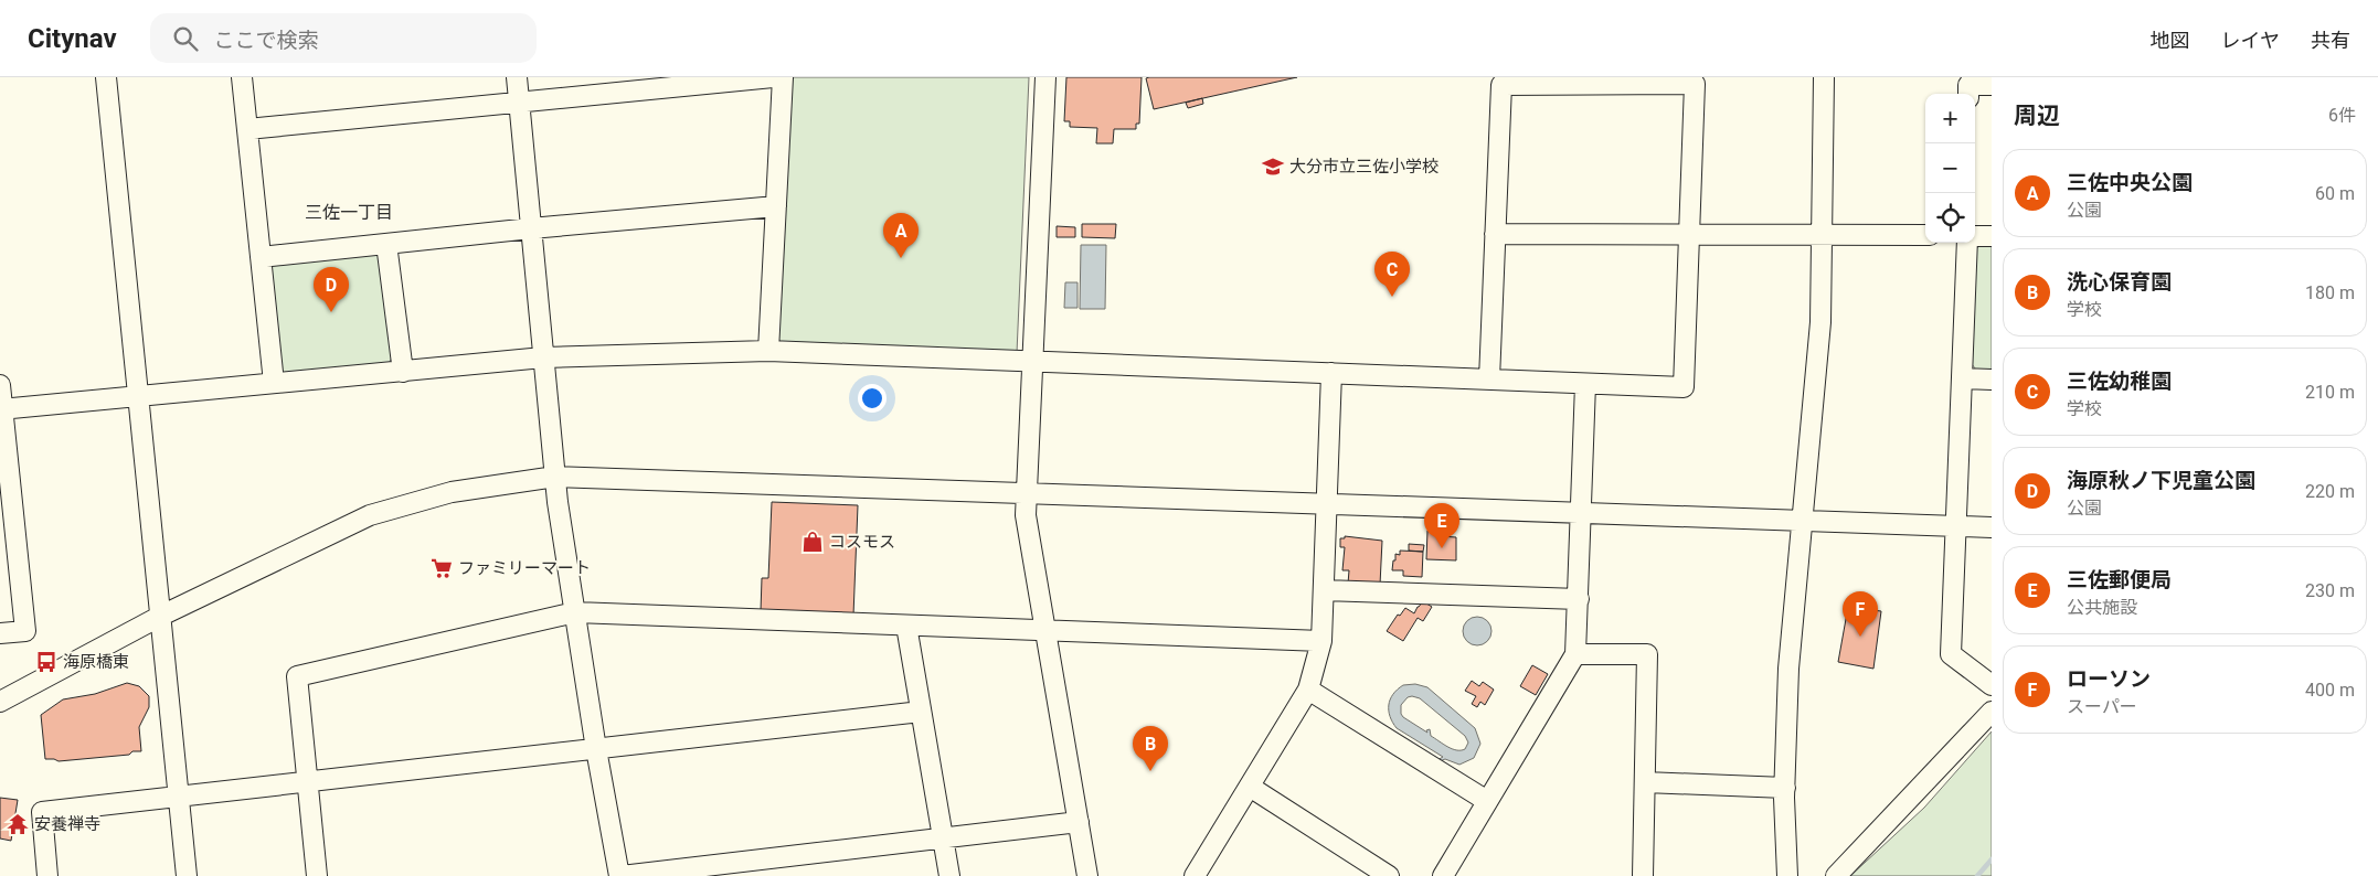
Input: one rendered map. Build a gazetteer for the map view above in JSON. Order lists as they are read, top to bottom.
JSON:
{
  "districts": ["三佐一丁目"],
  "places": {
    "school or university": ["大分市立三佐小学校"],
    "shop": ["コスモス"],
    "supermarket": ["ファミリーマート"],
    "bus stop": ["海原橋東"],
    "temple": ["安養禅寺"]
  },
  "page": {
    "header": "Citynav",
    "search": "ここで検索",
    "nav": ["地図", "レイヤ", "共有"],
    "heading": ["周辺", "6件"],
    "map_buttons": ["+", "−"],
    "list": [
      {
        "mark": "A",
        "name": "三佐中央公園",
        "note": "公園",
        "value": "60 m"
      },
      {
        "mark": "B",
        "name": "洗心保育園",
        "note": "学校",
        "value": "180 m"
      },
      {
        "mark": "C",
        "name": "三佐幼稚園",
        "note": "学校",
        "value": "210 m"
      },
      {
        "mark": "D",
        "name": "海原秋ノ下児童公園",
        "note": "公園",
        "value": "220 m"
      },
      {
        "mark": "E",
        "name": "三佐郵便局",
        "note": "公共施設",
        "value": "230 m"
      },
      {
        "mark": "F",
        "name": "ローソン",
        "note": "スーパー",
        "value": "400 m"
      }
    ],
    "pins": [
      "A",
      "C",
      "D",
      "E",
      "F",
      "B"
    ]
  }
}
